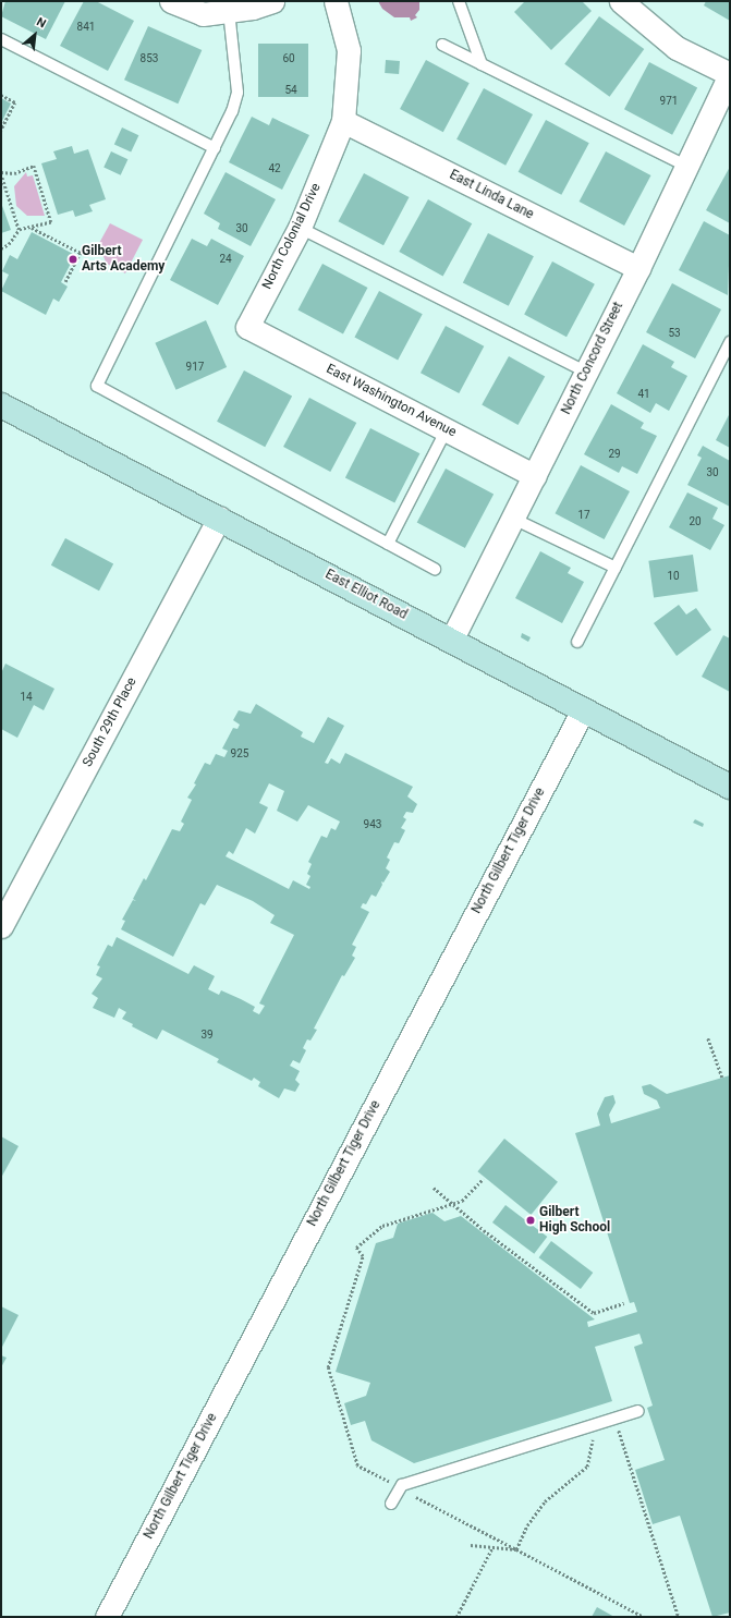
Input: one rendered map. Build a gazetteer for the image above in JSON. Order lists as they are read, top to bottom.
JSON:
{
  "streets": {
    "main road": ["East Elliot Road"],
    "street": [
      "East Linda Lane",
      "North Colonial Drive",
      "North Concord Street",
      "East Washington Avenue",
      "South 29th Place",
      "North Gilbert Tiger Drive"
    ]
  },
  "crossings": [
    ["East Linda Lane", "North Colonial Drive"],
    ["East Linda Lane", "North Concord Street"],
    ["North Colonial Drive", "East Washington Avenue"],
    ["North Concord Street", "East Washington Avenue"],
    ["North Concord Street", "East Elliot Road"],
    ["East Elliot Road", "South 29th Place"],
    ["East Elliot Road", "North Gilbert Tiger Drive"]
  ],
  "places": ["Gilbert Arts Academy", "Gilbert High School"],
  "house_numbers": [
    "841",
    "853",
    "60",
    "54",
    "971",
    "42",
    "30",
    "24",
    "53",
    "917",
    "41",
    "29",
    "30",
    "17",
    "20",
    "10",
    "14",
    "925",
    "943",
    "39"
  ],
  "north": "top right"
}
